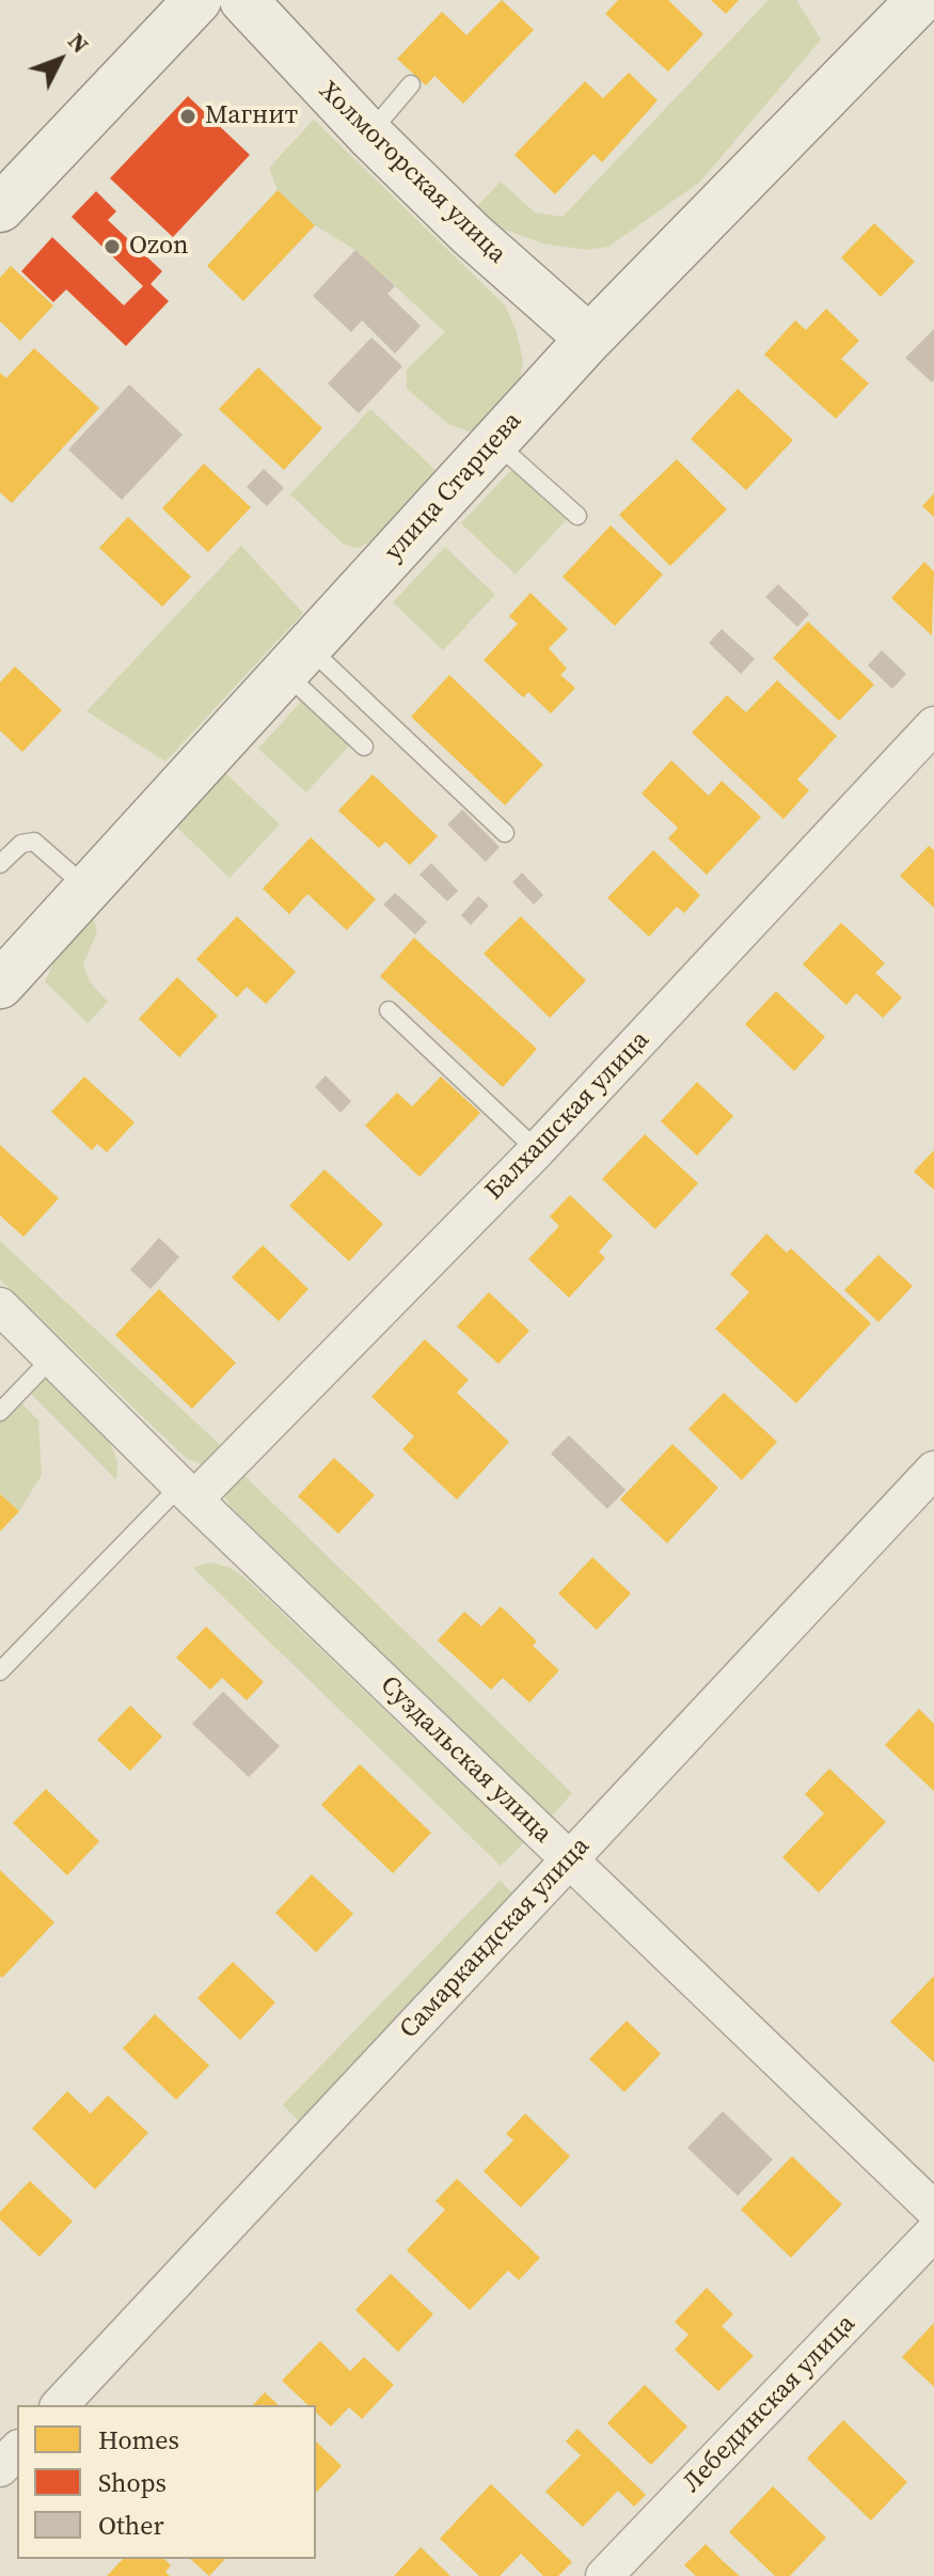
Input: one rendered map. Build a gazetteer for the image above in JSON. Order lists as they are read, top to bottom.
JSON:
{
  "streets": {
    "street": [
      "Холмогорская улица",
      "улица Старцева",
      "Балхашская улица",
      "Суздальская улица",
      "Самаркандская улица",
      "Лебединская улица"
    ]
  },
  "crossings": [
    ["Холмогорская улица", "улица Старцева"],
    ["Балхашская улица", "Суздальская улица"],
    ["Суздальская улица", "Самаркандская улица"]
  ],
  "places": ["Магнит", "Ozon"],
  "legend": ["Homes", "Shops", "Other"],
  "north": "top right"
}
